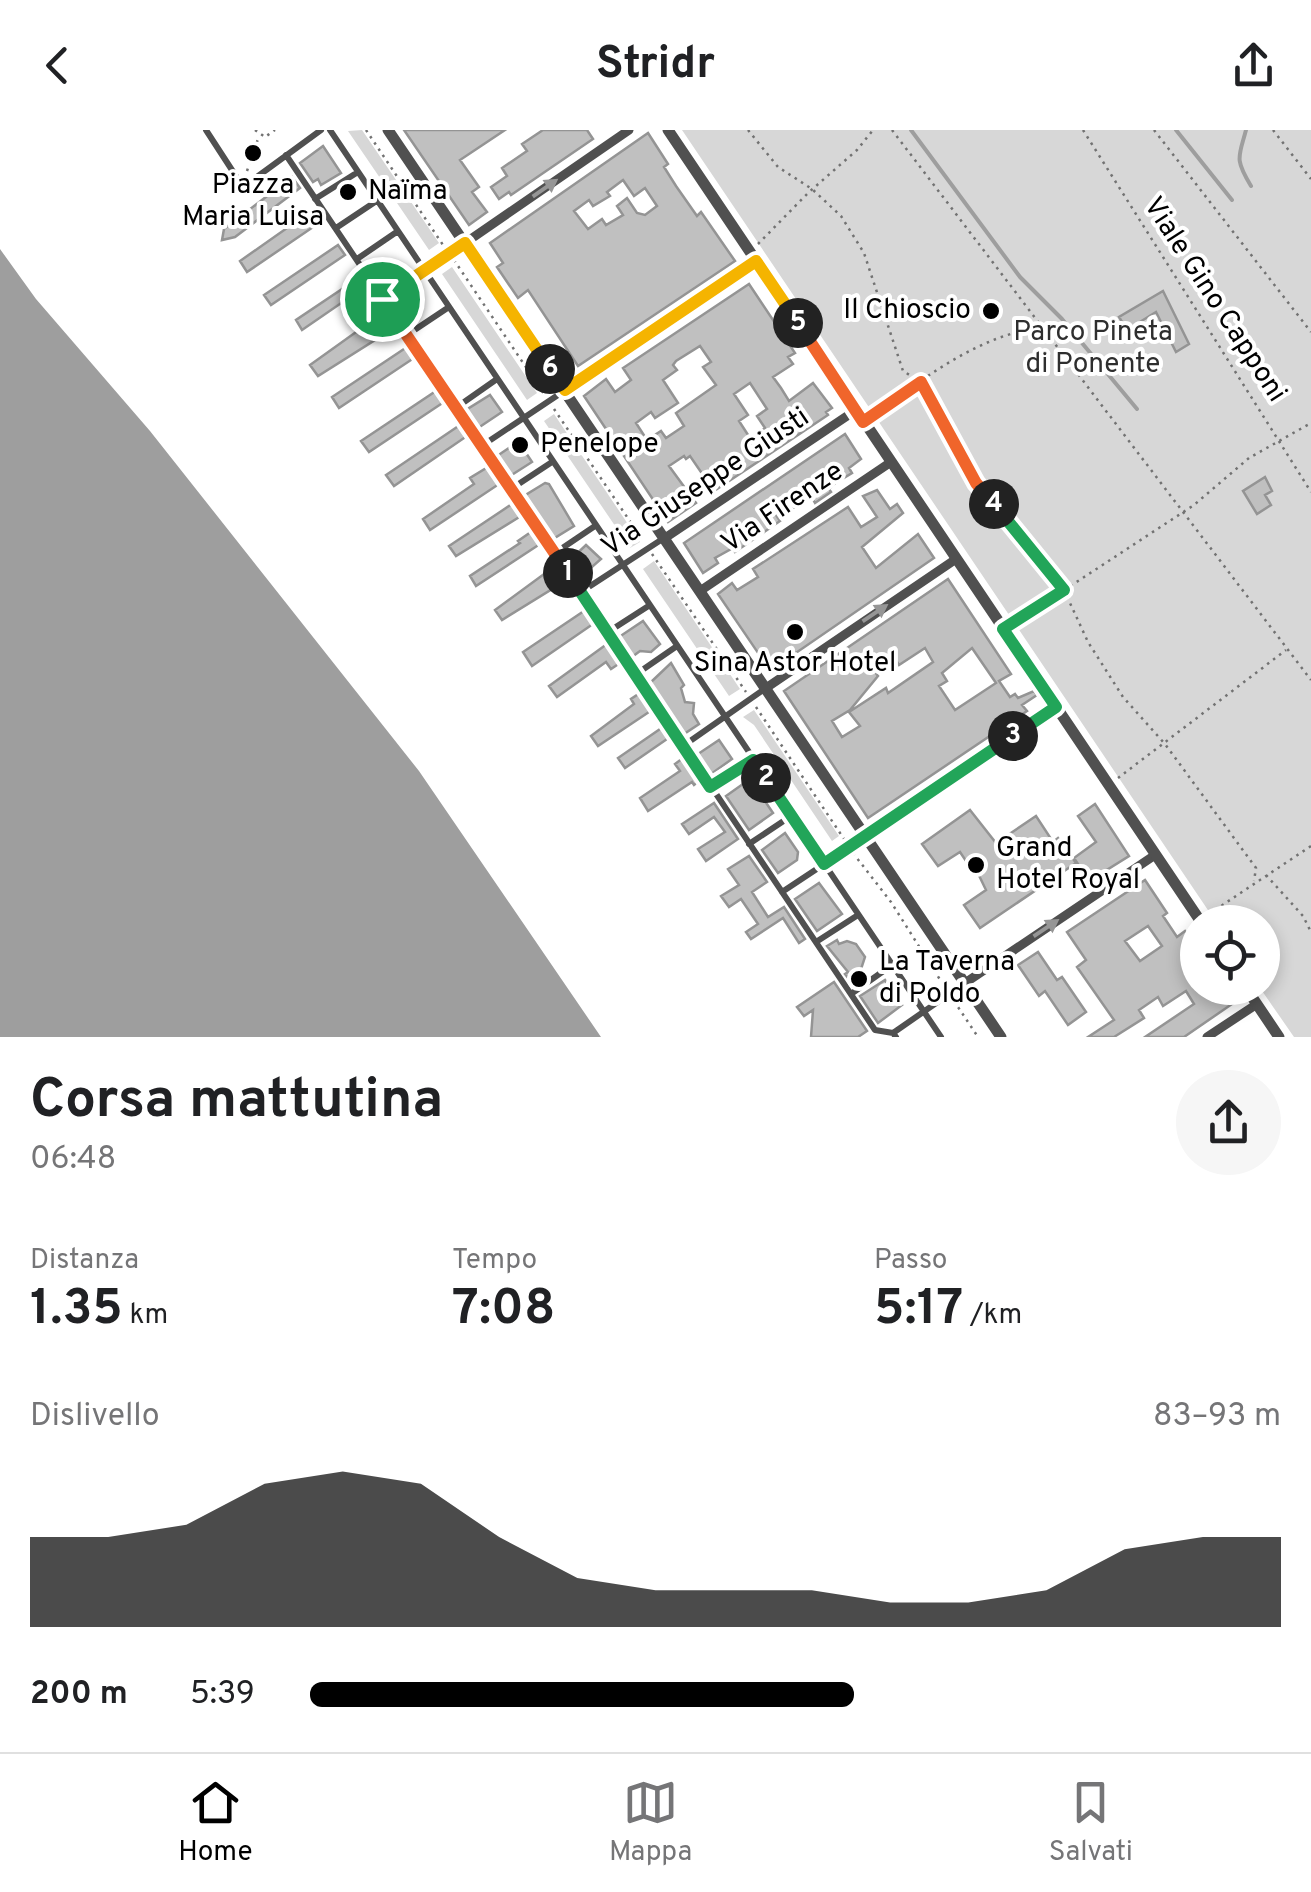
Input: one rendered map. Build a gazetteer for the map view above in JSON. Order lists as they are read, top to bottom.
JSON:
{
  "streets": {
    "street": ["Via Giuseppe Giusti", "Via Firenze"],
    "path": ["Viale Gino Capponi"]
  },
  "parks": ["Parco Pineta di Ponente"],
  "places": [
    "Piazza Maria Luisa",
    "Naïma",
    "Il Chioscio",
    "Penelope",
    "Sina Astor Hotel",
    "Grand Hotel Royal",
    "La Taverna di Poldo"
  ],
  "page": {
    "header": "Stridr",
    "pins": [
      "5",
      "6",
      "4",
      "1",
      "3",
      "2"
    ],
    "heading": ["Corsa mattutina", "06:48"],
    "stats": [
      ["Distanza", "1.35 km"],
      ["Tempo", "7:08"],
      ["Passo", "5:17 /km"]
    ],
    "chart": ["Dislivello", "83–93 m"],
    "list": [
      {
        "name": "200 m",
        "note": "5:39"
      }
    ],
    "tabs": ["Home", "Mappa", "Salvati"]
  }
}
